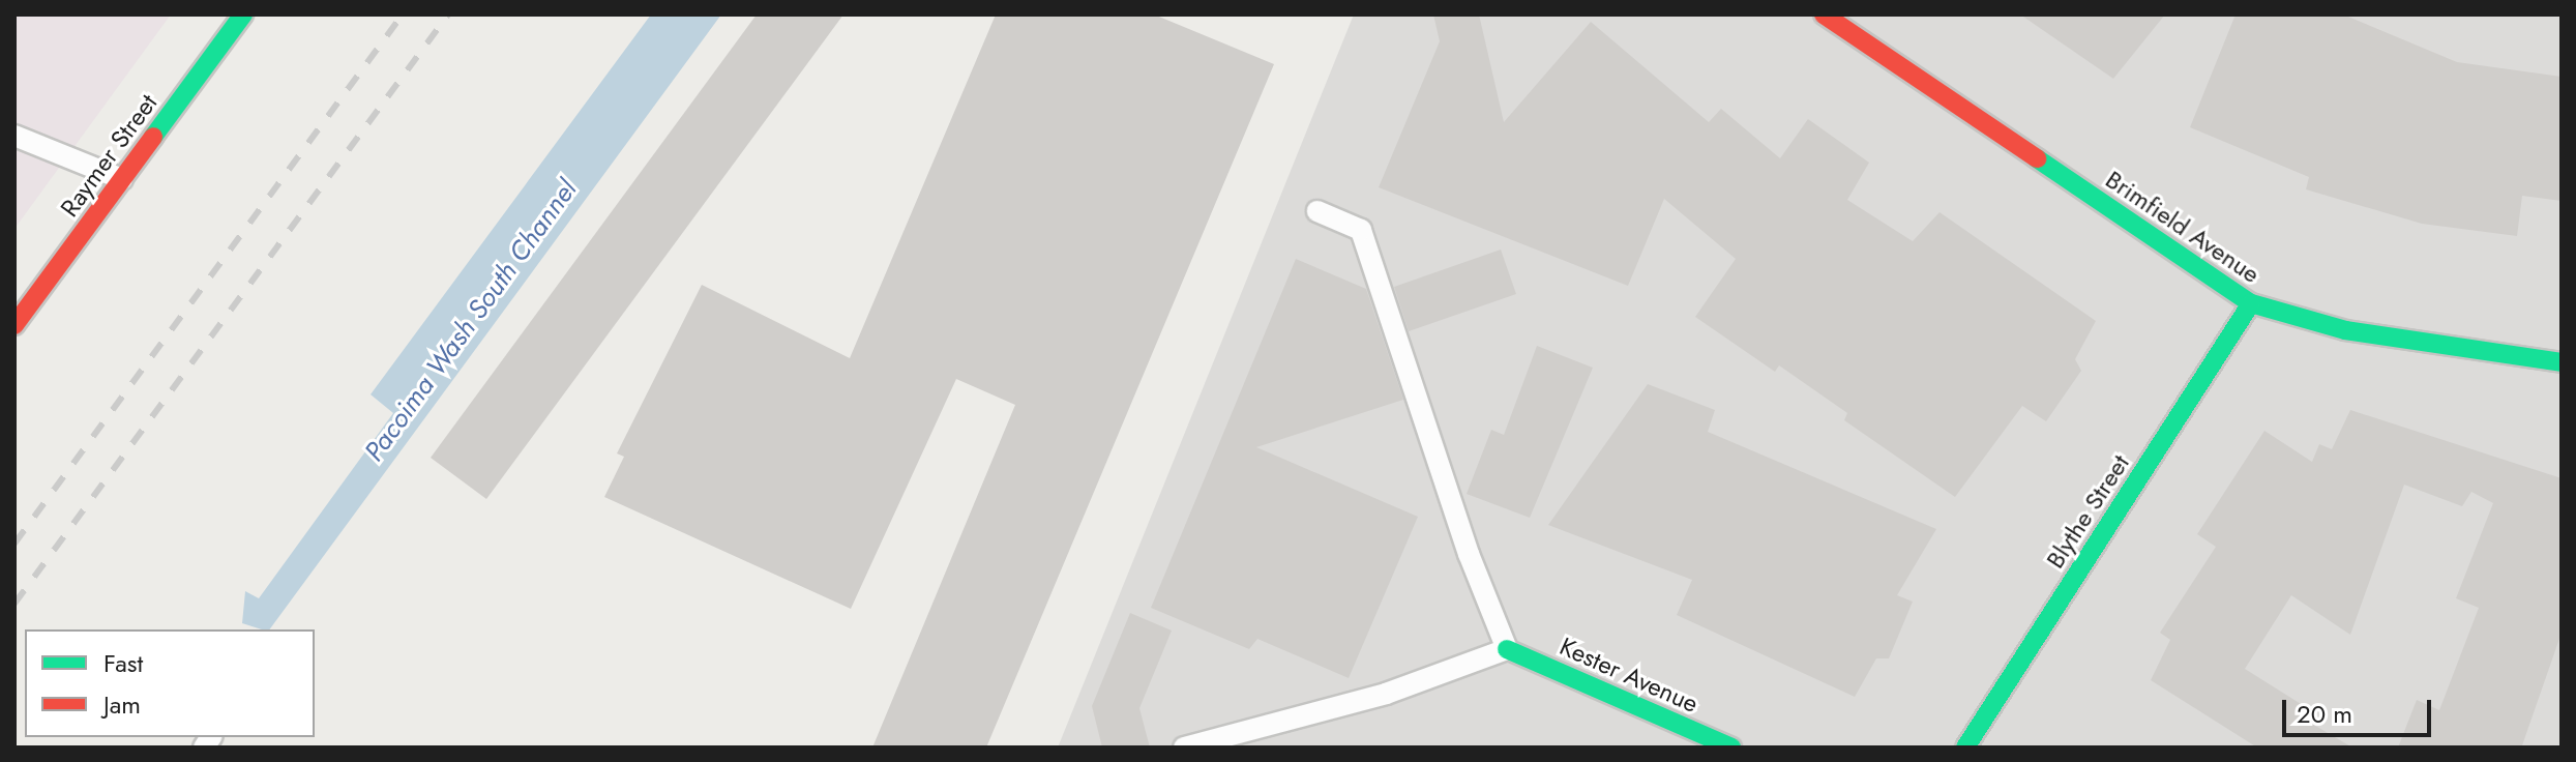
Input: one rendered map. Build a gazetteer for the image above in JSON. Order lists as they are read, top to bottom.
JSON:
{
  "streets": {
    "street": [
      "Raymer Street",
      "Brimfield Avenue",
      "Blythe Street",
      "Kester Avenue"
    ]
  },
  "crossings": [
    ["Brimfield Avenue", "Blythe Street"]
  ],
  "water": ["Pacoima Wash South Channel"],
  "legend": ["Fast", "Jam"],
  "scale_bar": "20 m"
}
